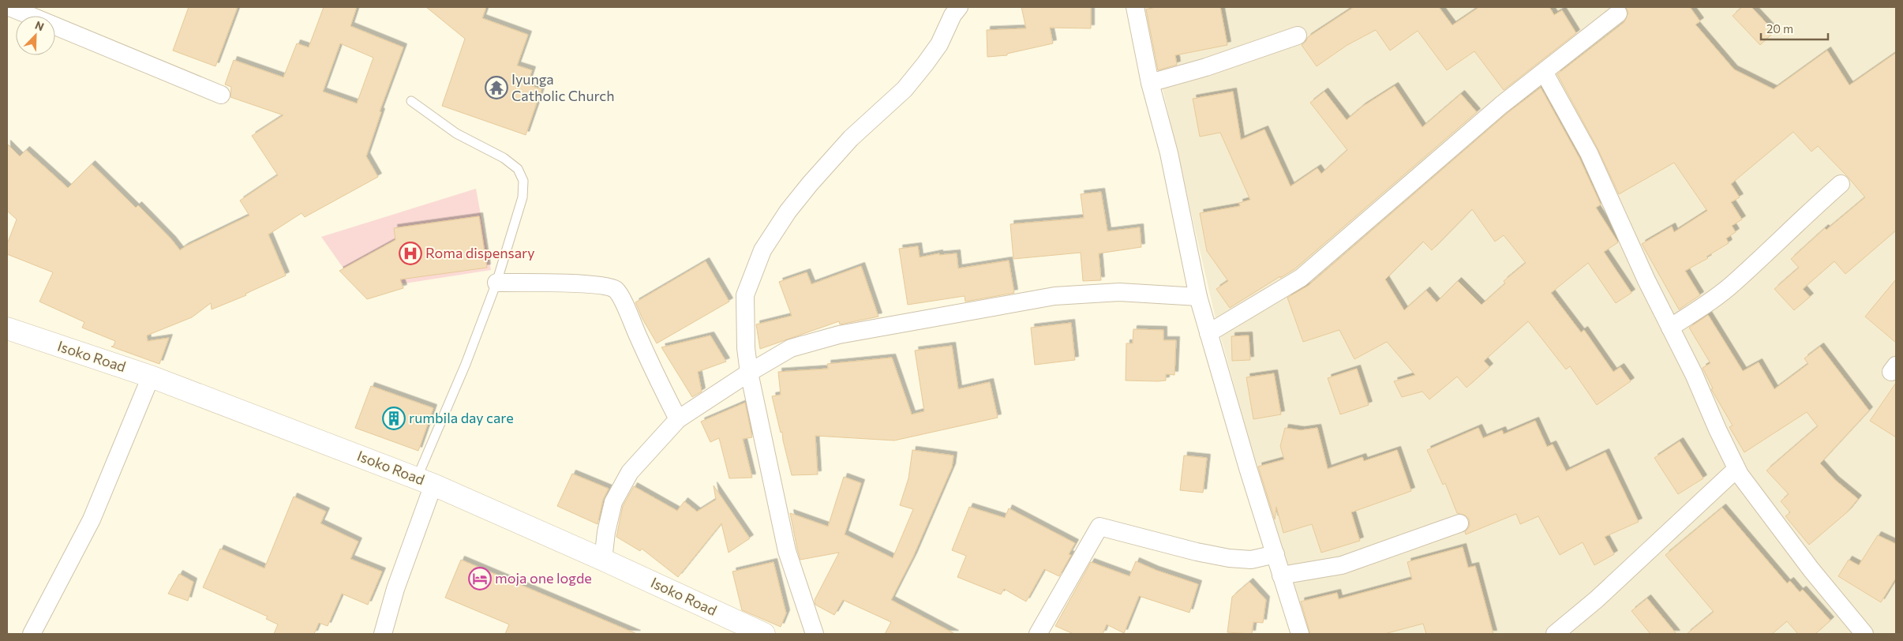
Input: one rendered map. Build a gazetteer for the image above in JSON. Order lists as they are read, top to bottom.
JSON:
{
  "streets": {
    "street": ["Isoko Road"]
  },
  "places": {
    "temple": ["Iyunga Catholic Church"],
    "hospital": ["Roma dispensary"],
    "building": ["rumbila day care"],
    "hotel": ["moja one logde"]
  },
  "scale_bar": "20 m",
  "north": "top right"
}
